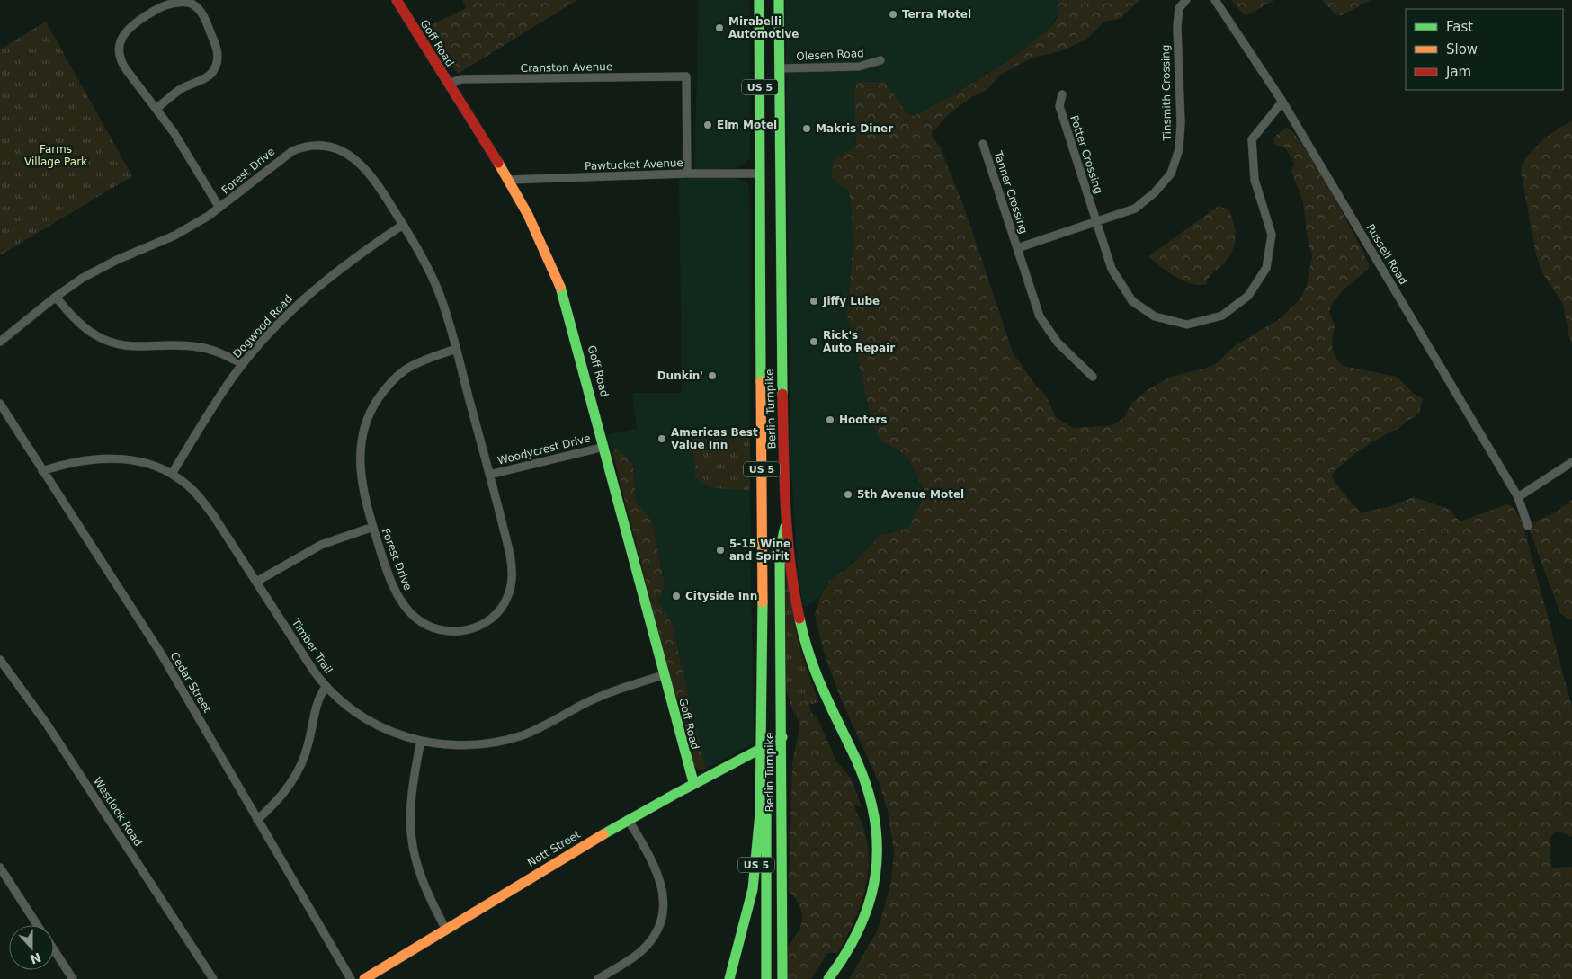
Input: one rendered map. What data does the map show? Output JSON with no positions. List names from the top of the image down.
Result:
{
  "streets": {
    "main road": [
      "Goff Road",
      "US 5",
      "Berlin Turnpike",
      "Nott Street"
    ],
    "street": [
      "Olesen Road",
      "Cranston Avenue",
      "Tinsmith Crossing",
      "Potter Crossing",
      "Pawtucket Avenue",
      "Forest Drive",
      "Tanner Crossing",
      "Russell Road",
      "Dogwood Road",
      "Woodycrest Drive",
      "Timber Trail",
      "Cedar Street",
      "Westlook Road"
    ]
  },
  "crossings": [
    ["Goff Road", "Cranston Avenue"],
    ["Goff Road", "Pawtucket Avenue"],
    ["Goff Road", "Woodycrest Drive"],
    ["Goff Road", "Timber Trail"],
    ["Goff Road", "Nott Street"],
    ["Olesen Road", "Berlin Turnpike"],
    ["Cranston Avenue", "Pawtucket Avenue"],
    ["US 5", "Berlin Turnpike"],
    ["US 5", "Nott Street"],
    ["Tinsmith Crossing", "Potter Crossing"],
    ["Tinsmith Crossing", "Tanner Crossing"],
    ["Potter Crossing", "Russell Road"],
    ["Pawtucket Avenue", "Berlin Turnpike"],
    ["Forest Drive", "Dogwood Road"],
    ["Forest Drive", "Woodycrest Drive"],
    ["Dogwood Road", "Timber Trail"],
    ["Berlin Turnpike", "Nott Street"],
    ["Timber Trail", "Cedar Street"]
  ],
  "parks": ["Farms Village Park"],
  "places": [
    "Terra Motel",
    "Mirabelli Automotive",
    "Elm Motel",
    "Makris Diner",
    "Jiffy Lube",
    "Rick's Auto Repair",
    "Dunkin'",
    "Hooters",
    "Americas Best Value Inn",
    "5th Avenue Motel",
    "5-15 Wine and Spirit",
    "Cityside Inn"
  ],
  "legend": ["Fast", "Slow", "Jam"],
  "north": "bottom"
}
